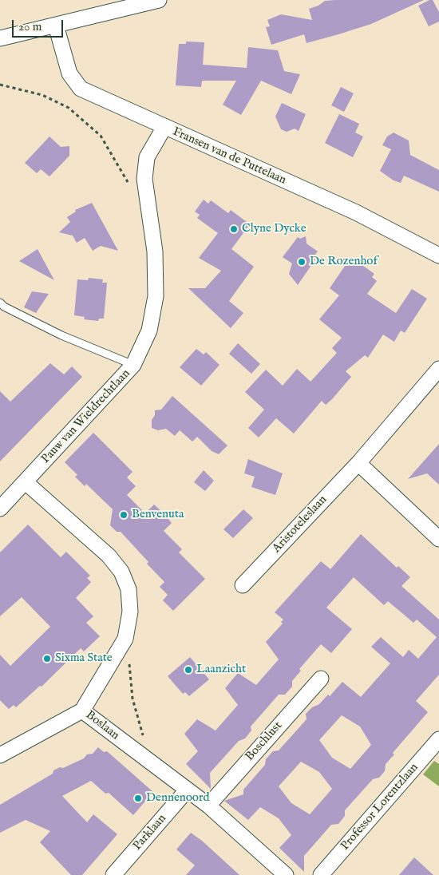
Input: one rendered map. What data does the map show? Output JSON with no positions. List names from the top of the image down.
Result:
{
  "streets": {
    "street": [
      "Fransen van de Puttelaan",
      "Pauw van Wieldrechtlaan",
      "Aristoteleslaan",
      "Boslaan",
      "Boschlust",
      "Professor Lorentzlaan",
      "Parklaan"
    ]
  },
  "crossings": [
    ["Fransen van de Puttelaan", "Pauw van Wieldrechtlaan"],
    ["Pauw van Wieldrechtlaan", "Boslaan"],
    ["Boslaan", "Boschlust"],
    ["Boslaan", "Parklaan"]
  ],
  "places": [
    "Clyne Dycke",
    "De Rozenhof",
    "Benvenuta",
    "Sixma State",
    "Laanzicht",
    "Dennenoord"
  ],
  "scale_bar": "20 m"
}
